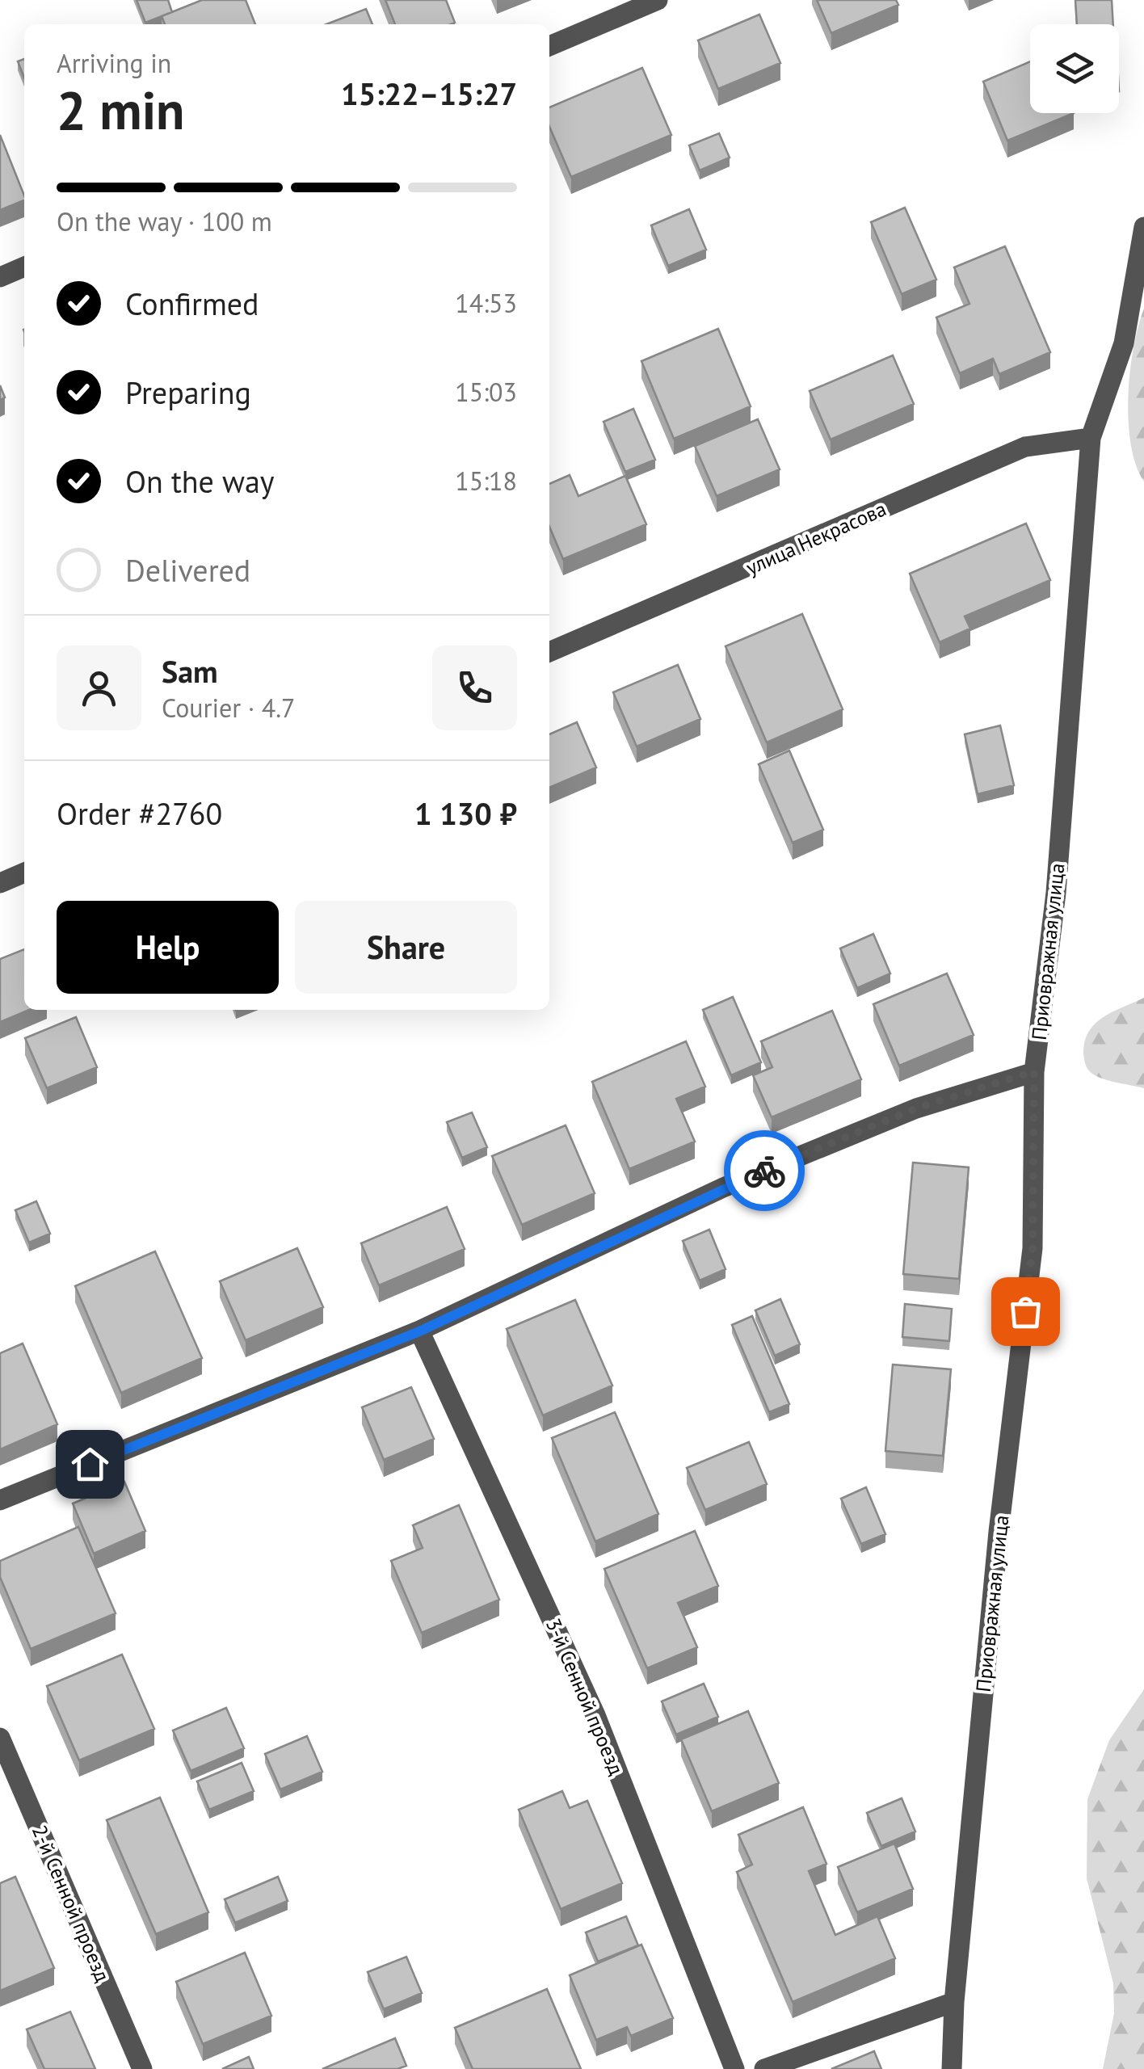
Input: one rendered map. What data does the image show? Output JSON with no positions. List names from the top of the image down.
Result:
{
  "streets": {
    "street": [
      "улица Некрасова",
      "Приовражная улица",
      "3-й Сенной проезд",
      "2-й Сенной проезд"
    ]
  },
  "crossings": [
    ["улица Некрасова", "Приовражная улица"]
  ],
  "page": {
    "heading": ["2 min", "Arriving in", "15:22–15:27"],
    "panel": [
      "Sam",
      "Courier · 4.7",
      "Order #2760",
      "1 130 ₽"
    ],
    "bar": "On the way · 100 m",
    "list": [
      ["Confirmed", "14:53"],
      ["Preparing", "15:03"],
      ["On the way", "15:18"],
      "Delivered"
    ],
    "buttons": ["Help", "Share"]
  }
}
